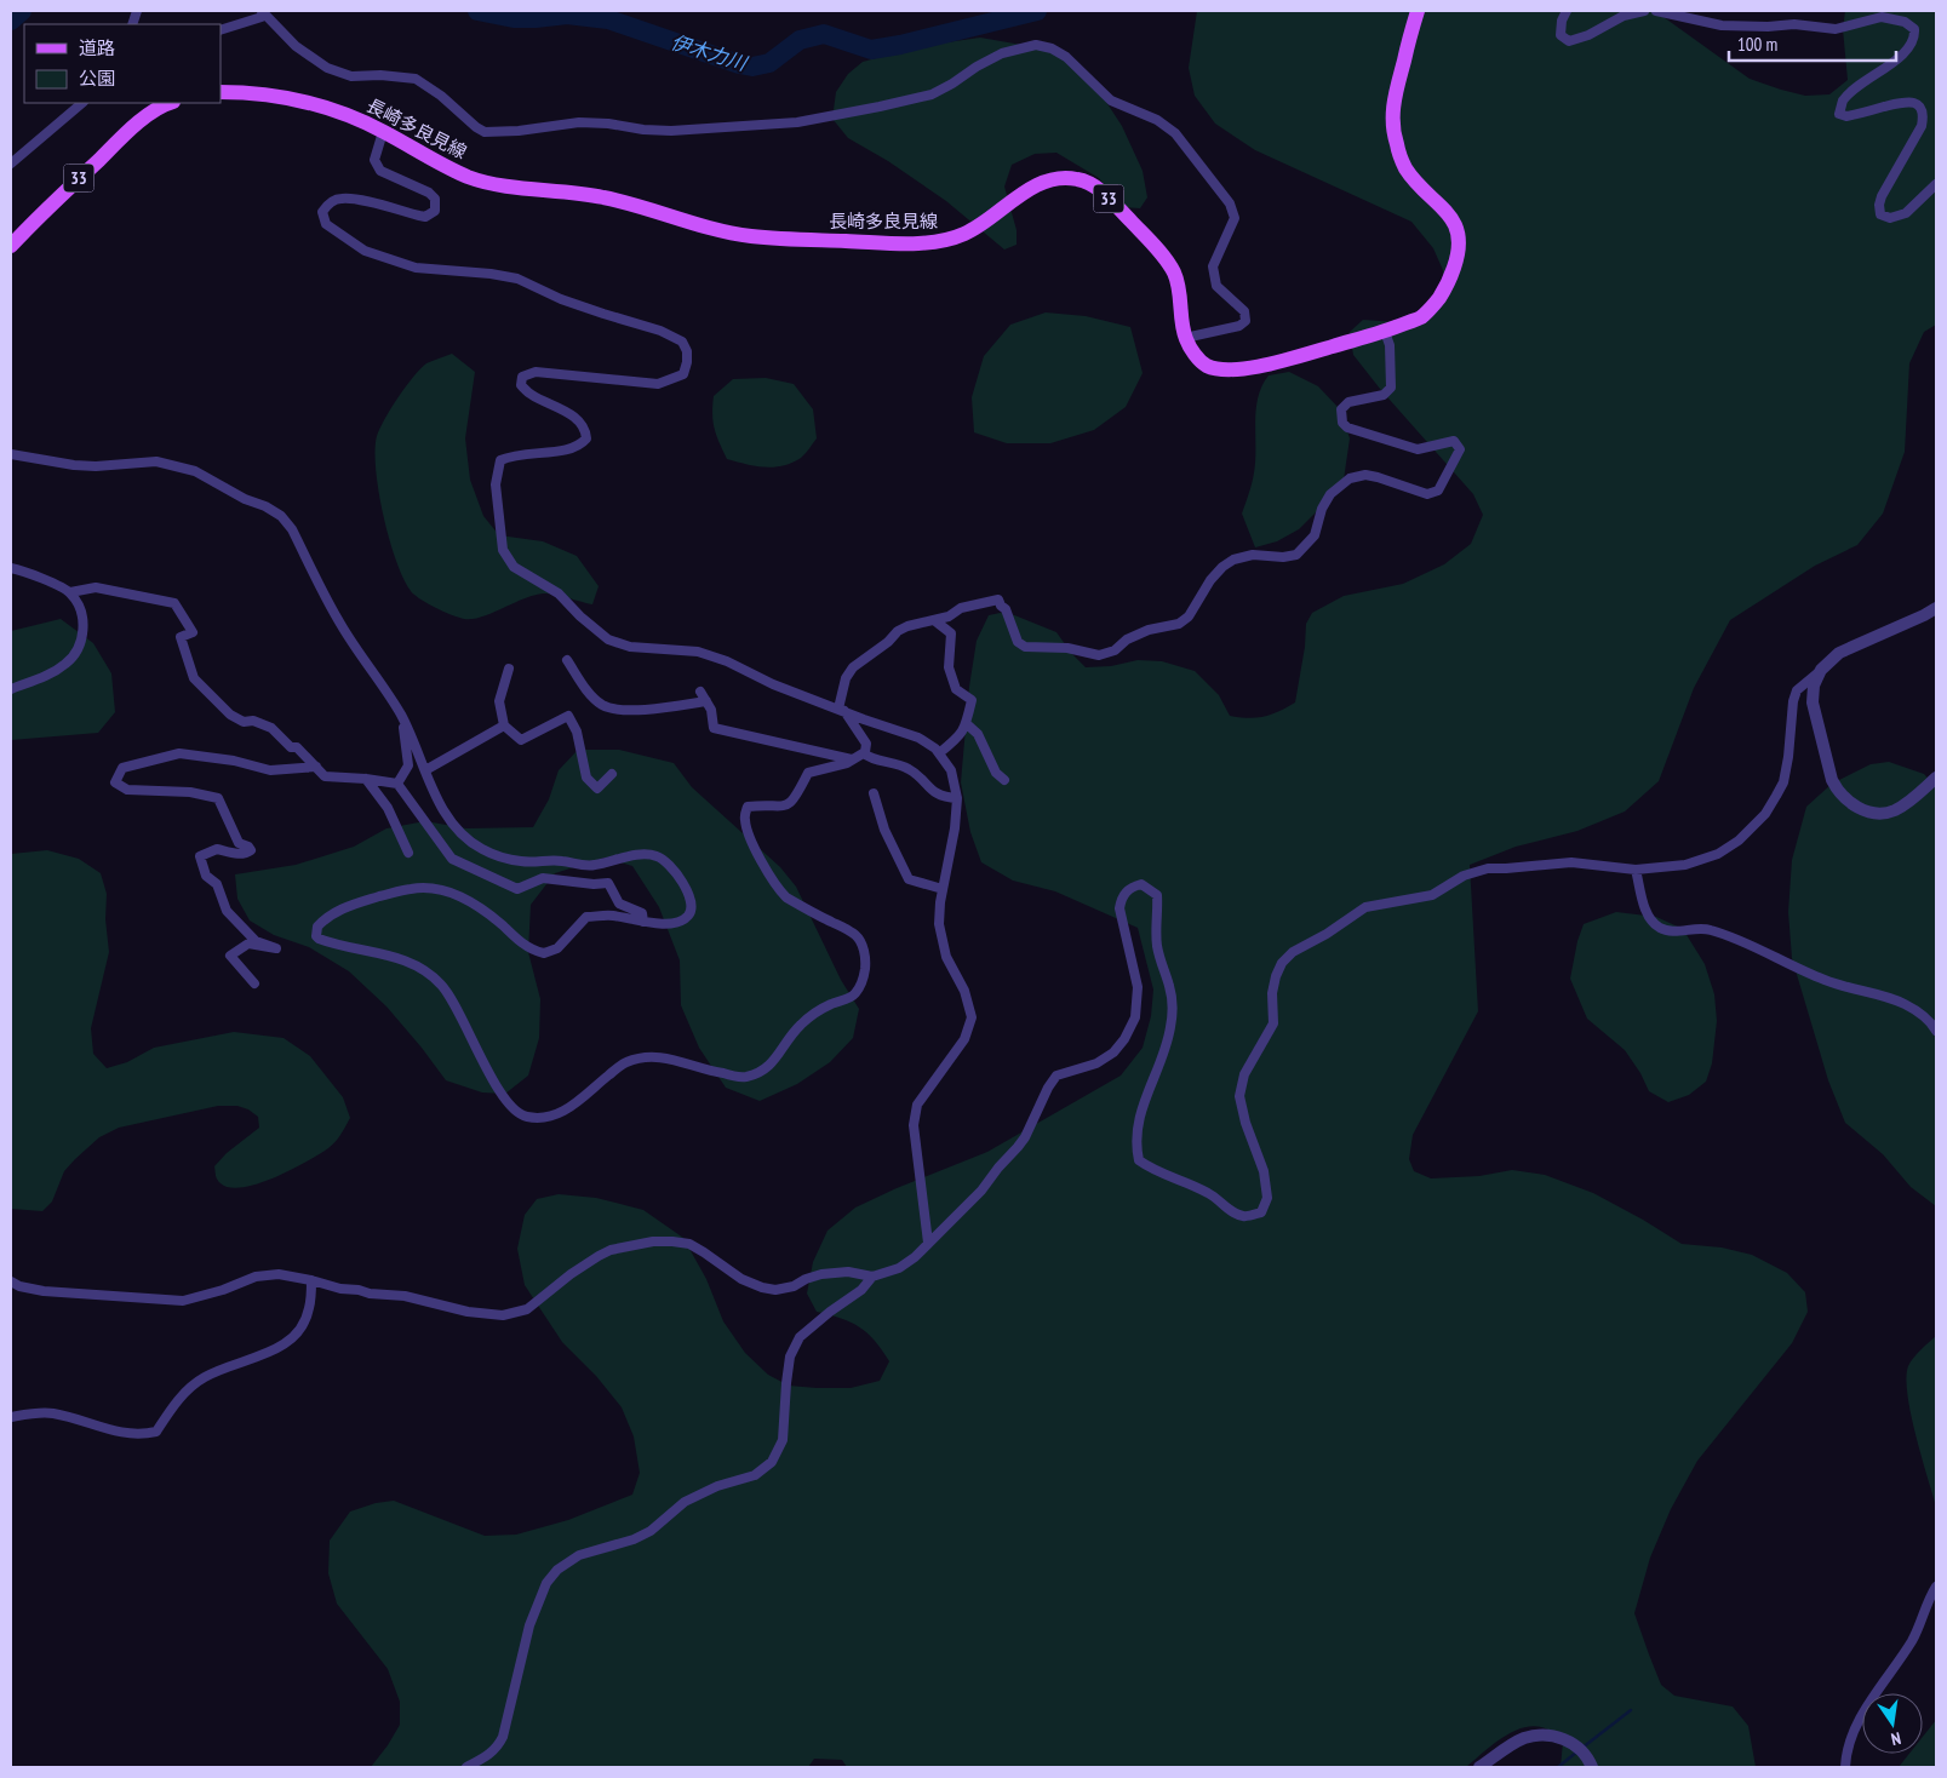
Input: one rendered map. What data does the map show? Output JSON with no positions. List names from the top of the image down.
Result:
{
  "streets": {
    "main road": ["長崎多良見線", "33"]
  },
  "water": ["伊木力川"],
  "legend": ["道路", "公園"],
  "scale_bar": "100 m",
  "north": "bottom"
}
